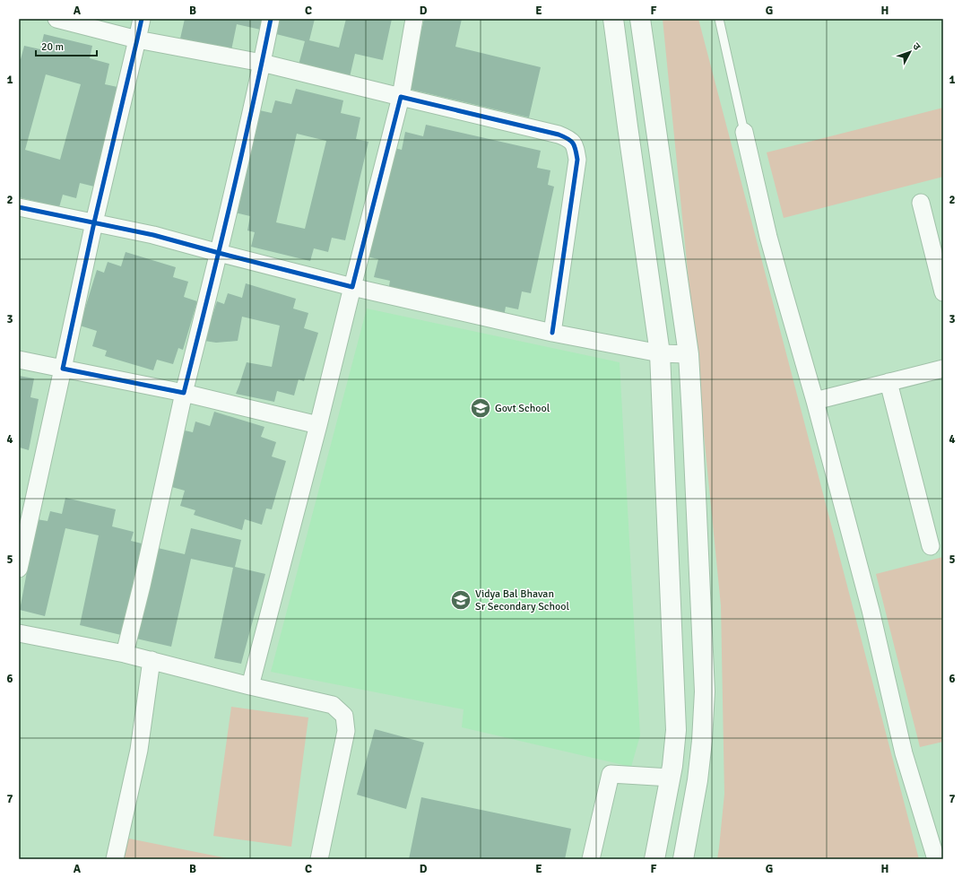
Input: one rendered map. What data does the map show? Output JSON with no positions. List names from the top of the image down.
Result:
{
  "places": {
    "school or university": ["Govt School", "Vidya Bal Bhavan Sr Secondary School"]
  },
  "scale_bar": "20 m",
  "north": "top right",
  "grid": {
    "columns": [
      "A",
      "B",
      "C",
      "D",
      "E",
      "F",
      "G",
      "H"
    ],
    "rows": [
      "1",
      "2",
      "3",
      "4",
      "5",
      "6",
      "7"
    ]
  }
}
